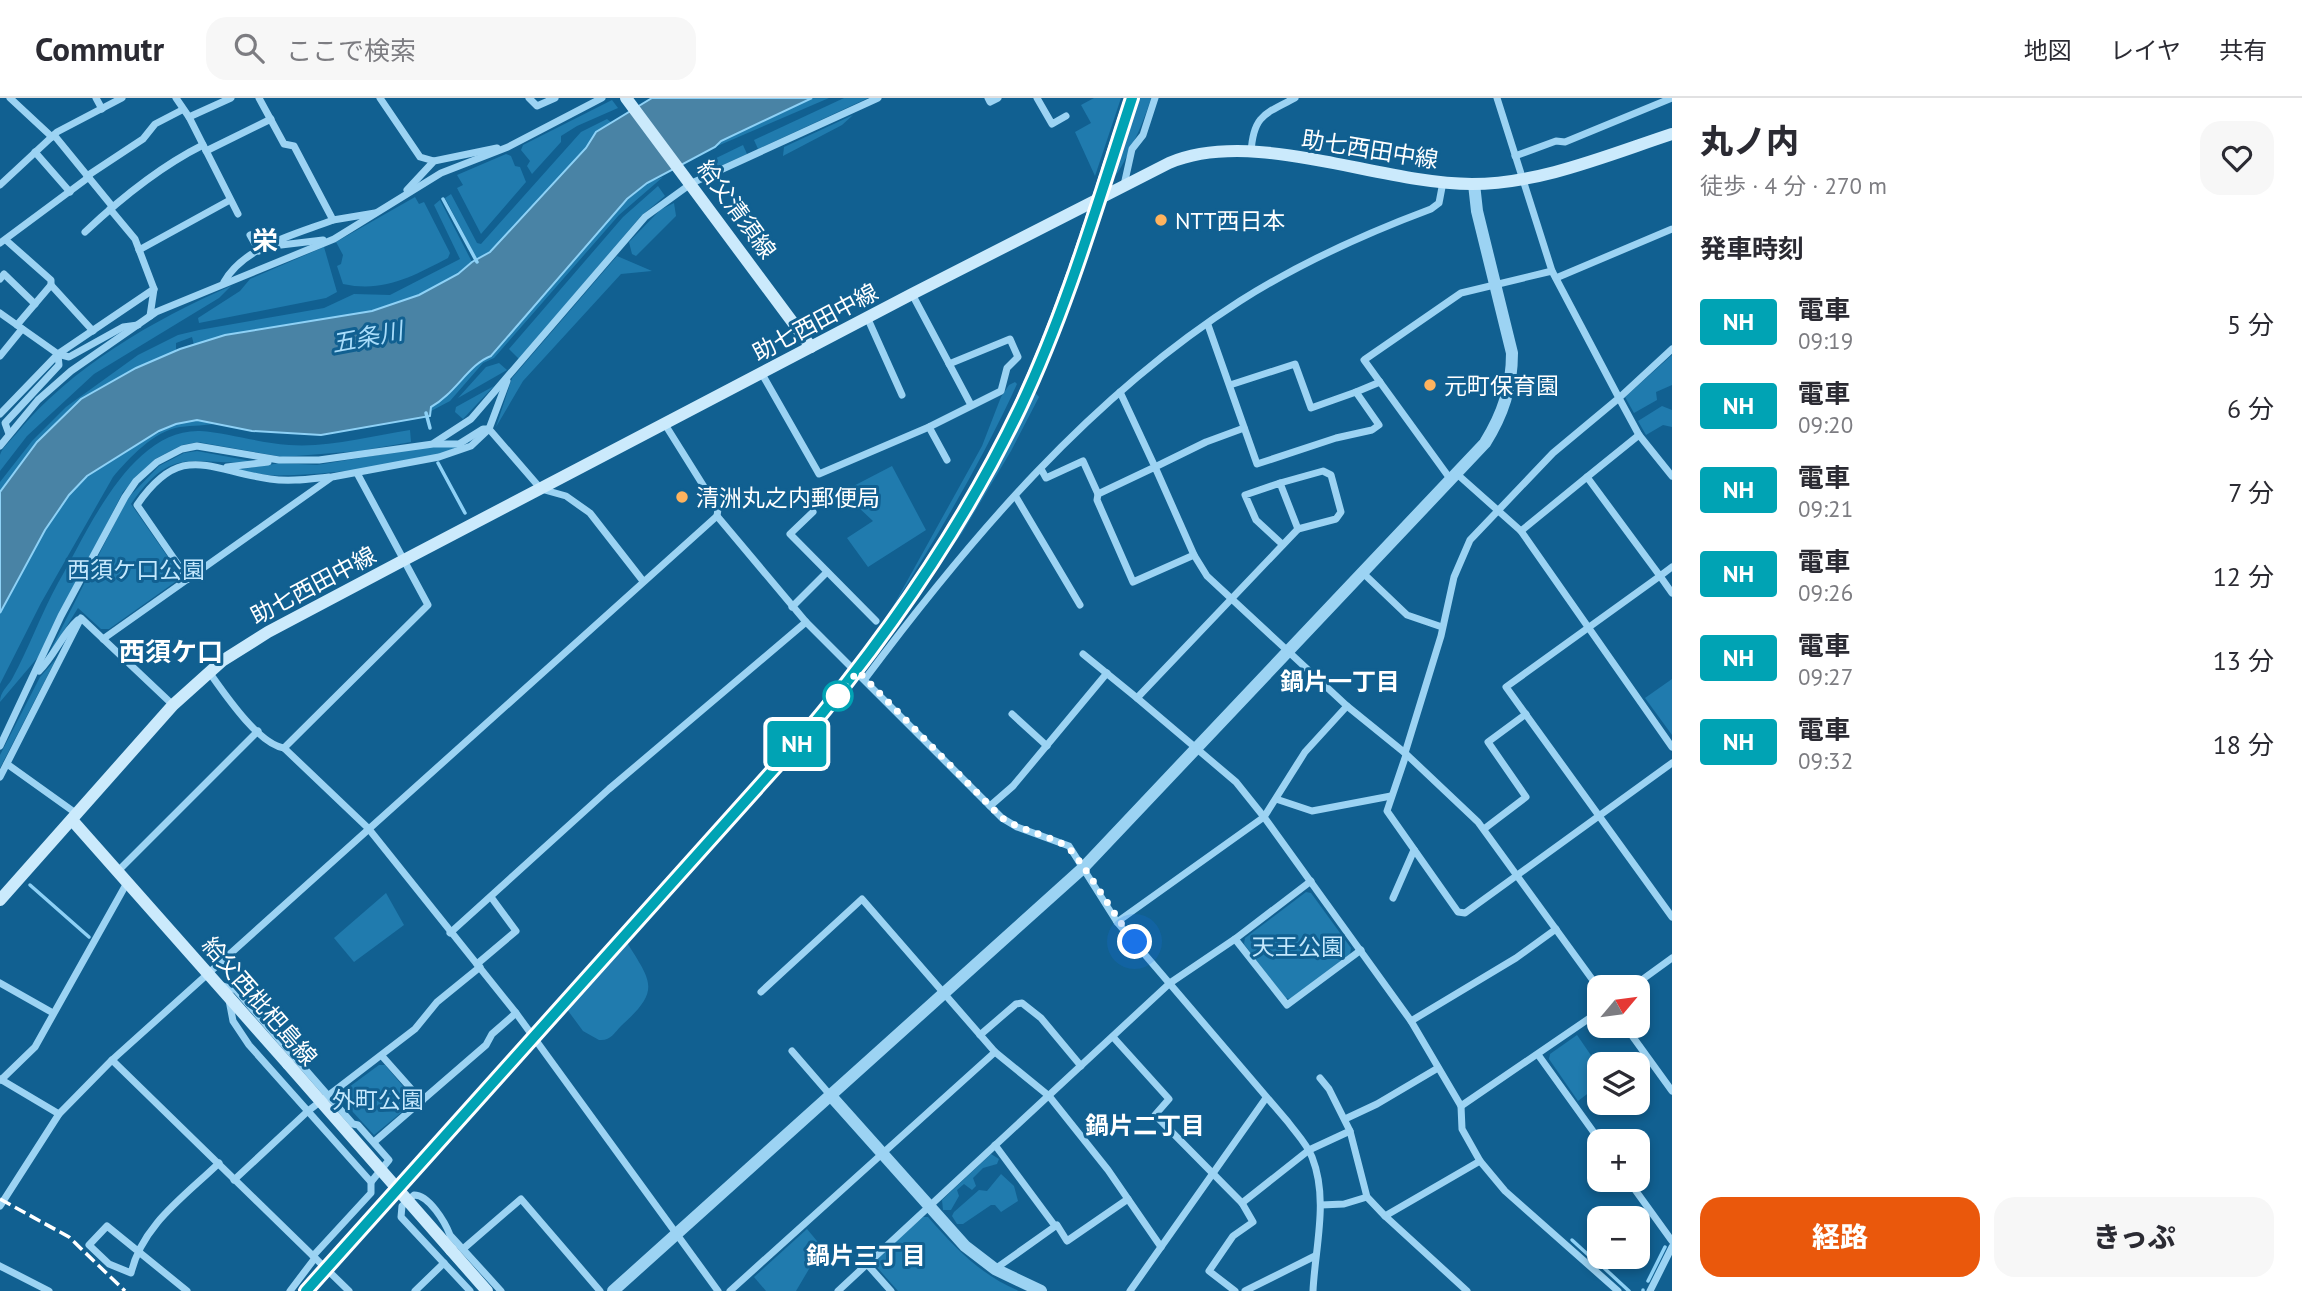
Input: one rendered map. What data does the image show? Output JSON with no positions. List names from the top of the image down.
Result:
{
  "streets": {
    "main road": ["助七西田中線", "給父清須線", "給父西枇杷島線"]
  },
  "crossings": [
    ["助七西田中線", "給父清須線"],
    ["助七西田中線", "給父西枇杷島線"]
  ],
  "districts": [
    "栄",
    "西須ケ口",
    "鍋片一丁目",
    "鍋片二丁目",
    "鍋片三丁目"
  ],
  "water": ["五条川"],
  "parks": ["西須ケ口公園", "天王公園", "外町公園"],
  "places": ["NTT西日本", "元町保育園", "清洲丸之内郵便局"],
  "north": "top right",
  "page": {
    "header": "Commutr",
    "search": "ここで検索",
    "nav": ["地図", "レイヤ", "共有"],
    "on_map": "NH",
    "heading": [
      ["丸ノ内", "徒歩 · 4 分 · 270 m"],
      "発車時刻"
    ],
    "list": [
      {
        "mark": "NH",
        "name": "電車",
        "note": "09:19",
        "value": "5 分"
      },
      {
        "mark": "NH",
        "name": "電車",
        "note": "09:20",
        "value": "6 分"
      },
      {
        "mark": "NH",
        "name": "電車",
        "note": "09:21",
        "value": "7 分"
      },
      {
        "mark": "NH",
        "name": "電車",
        "note": "09:26",
        "value": "12 分"
      },
      {
        "mark": "NH",
        "name": "電車",
        "note": "09:27",
        "value": "13 分"
      },
      {
        "mark": "NH",
        "name": "電車",
        "note": "09:32",
        "value": "18 分"
      }
    ],
    "map_buttons": ["+", "−"],
    "buttons": ["経路", "きっぷ"]
  }
}
